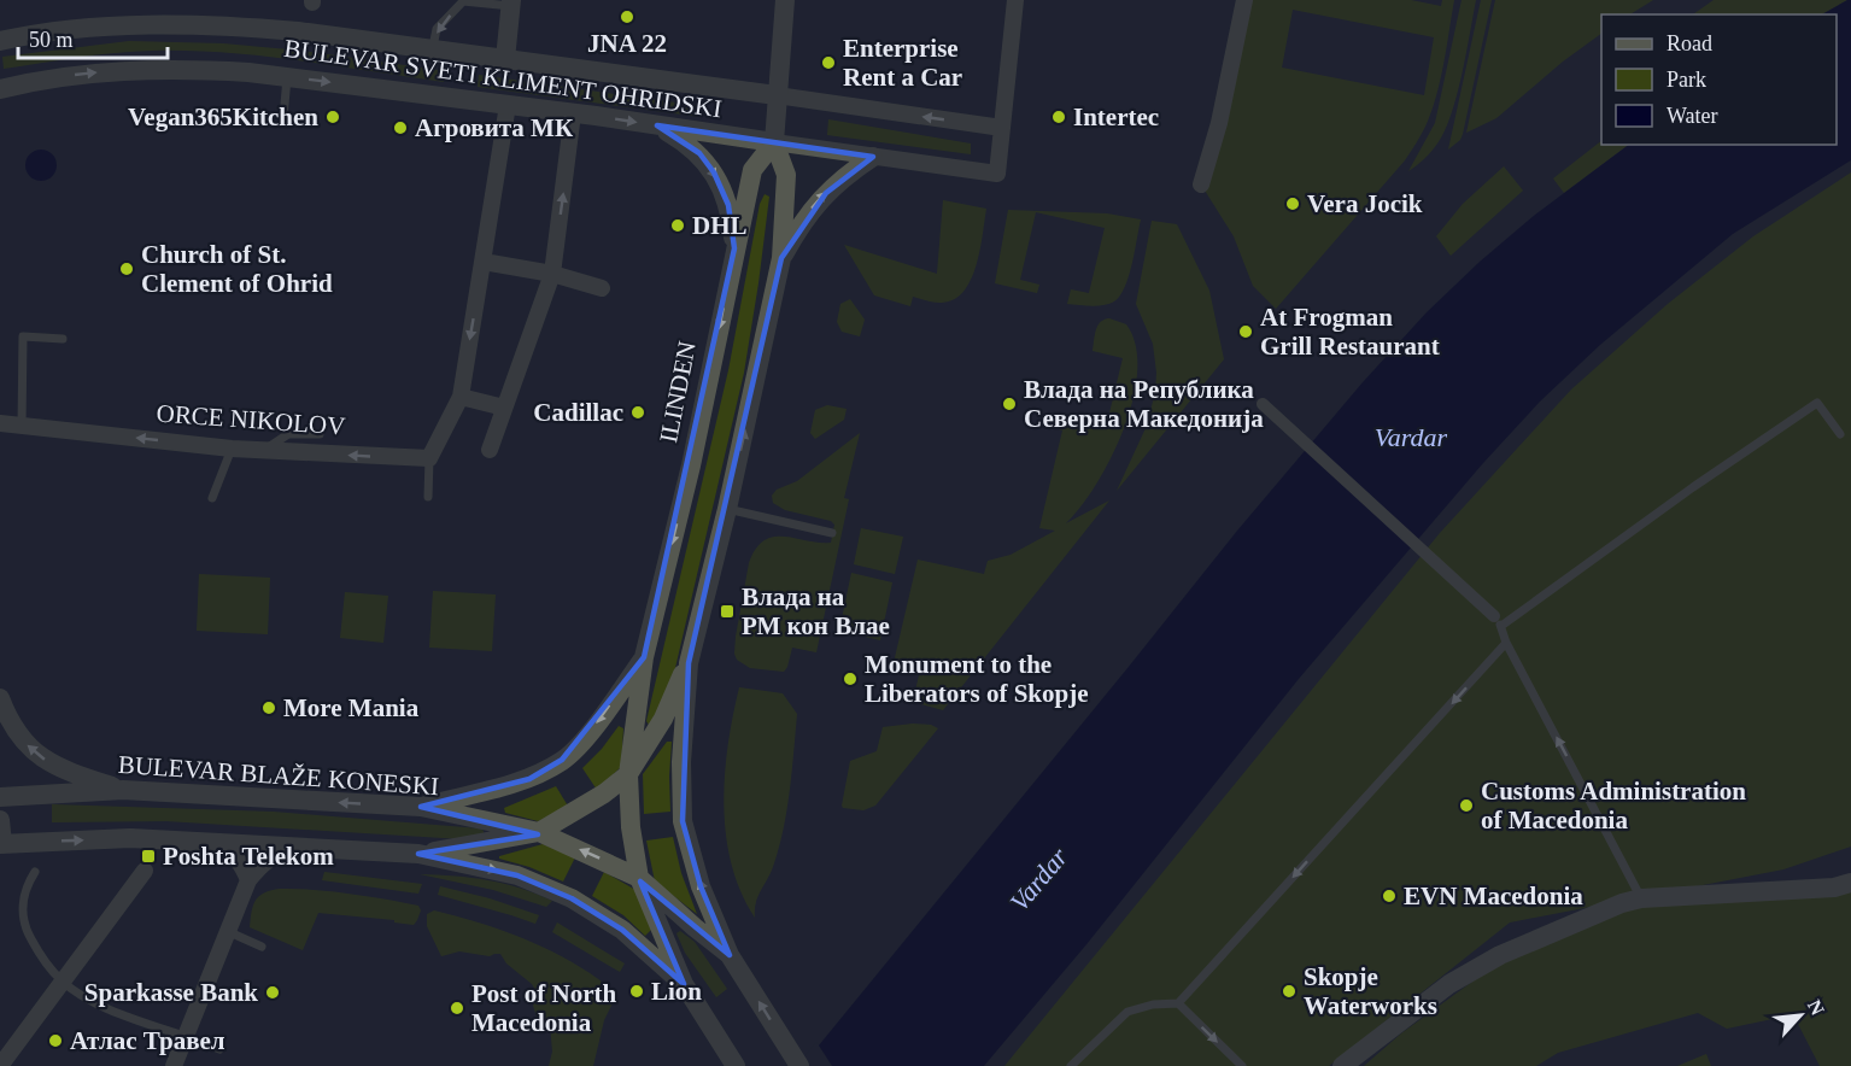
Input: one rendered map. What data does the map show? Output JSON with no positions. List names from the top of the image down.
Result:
{
  "streets": {
    "street": [
      "BULEVAR SVETI KLIMENT OHRIDSKI",
      "ILINDEN",
      "ORCE NIKOLOV",
      "BULEVAR BLAŽE KONESKI"
    ]
  },
  "crossings": [
    ["BULEVAR SVETI KLIMENT OHRIDSKI", "ILINDEN"],
    ["ILINDEN", "BULEVAR BLAŽE KONESKI"]
  ],
  "one_way": ["ORCE NIKOLOV"],
  "water": ["Vardar"],
  "places": {
    "other": [
      "JNA 22",
      "Enterprise Rent a Car",
      "Vegan365Kitchen",
      "Intertec",
      "Агровита МК",
      "Vera Jocik",
      "DHL",
      "Church of St. Clement of Ohrid",
      "At Frogman Grill Restaurant",
      "Влада на Република Северна Македонија",
      "Cadillac",
      "Monument to the Liberators of Skopje",
      "More Mania",
      "Customs Administration of Macedonia",
      "EVN Macedonia",
      "Lion",
      "Skopje Waterworks",
      "Sparkasse Bank",
      "Post of North Macedonia",
      "Атлас Травел"
    ],
    "transit": ["Влада на РМ кон Влае", "Poshta Telekom"]
  },
  "legend": ["Road", "Park", "Water"],
  "scale_bar": "50 m",
  "north": "top right"
}
